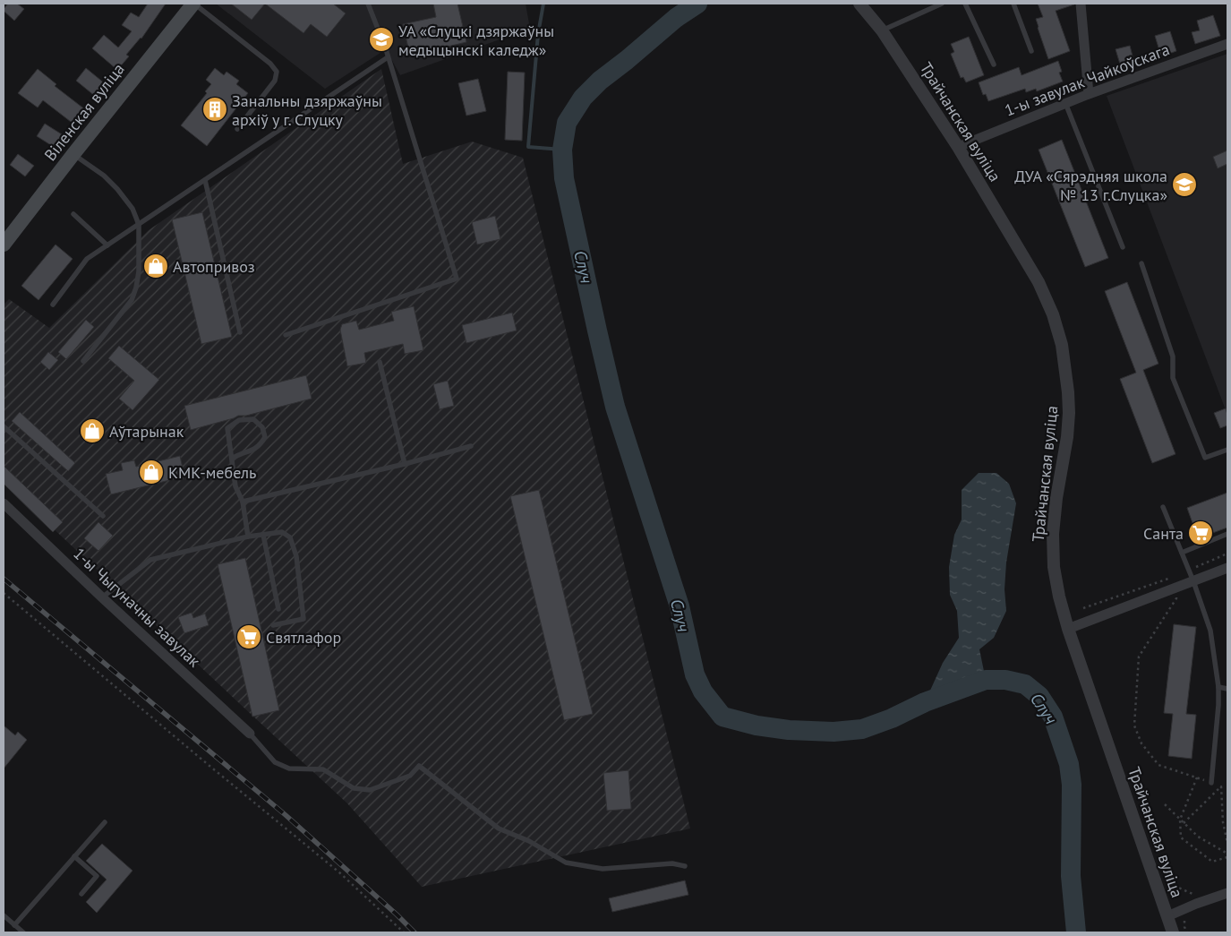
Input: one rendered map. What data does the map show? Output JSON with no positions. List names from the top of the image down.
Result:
{
  "streets": {
    "main road": ["Віленская вуліца"],
    "street": ["1-ы завулак Чайкоўскага", "Трайчанская вуліца", "1-ы Чыгуначны завулак"]
  },
  "crossings": [
    ["1-ы завулак Чайкоўскага", "Трайчанская вуліца"]
  ],
  "water": ["Случ"],
  "places": {
    "school or university": ["УА «Слуцкі дзяржаўны медыцынскі каледж»", "ДУА «Сярэдняя школа № 13 г.Слуцка»"],
    "building": ["Занальны дзяржаўны архіў у г. Слуцку"],
    "shop": ["Автопривоз", "Аўтарынак", "КМК-мебель"],
    "supermarket": ["Санта", "Святлафор"]
  }
}
